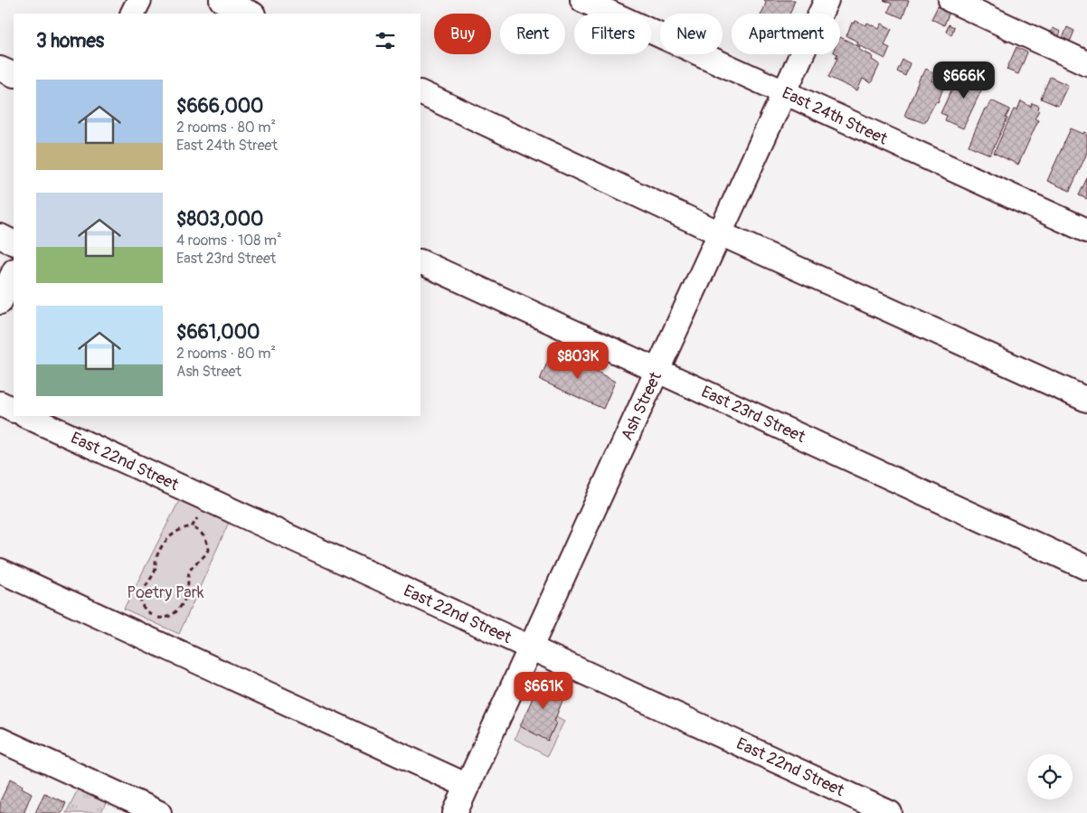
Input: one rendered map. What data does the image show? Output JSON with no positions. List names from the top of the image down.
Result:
{
  "streets": {
    "street": [
      "East 24th Street",
      "Ash Street",
      "East 23rd Street",
      "East 22nd Street"
    ]
  },
  "crossings": [
    ["East 24th Street", "Ash Street"],
    ["Ash Street", "East 23rd Street"],
    ["Ash Street", "East 22nd Street"]
  ],
  "parks": ["Poetry Park"],
  "page": {
    "chip": [
      "Buy",
      "Rent",
      "Filters",
      "New",
      "Apartment"
    ],
    "heading": "3 homes",
    "price": ["$666K", "$803K", "$661K"],
    "list": [
      {
        "name": "$666,000",
        "note": "2 rooms · 80 m² · East 24th Street"
      },
      {
        "name": "$803,000",
        "note": "4 rooms · 108 m² · East 23rd Street"
      },
      {
        "name": "$661,000",
        "note": "2 rooms · 80 m² · Ash Street"
      }
    ]
  }
}
